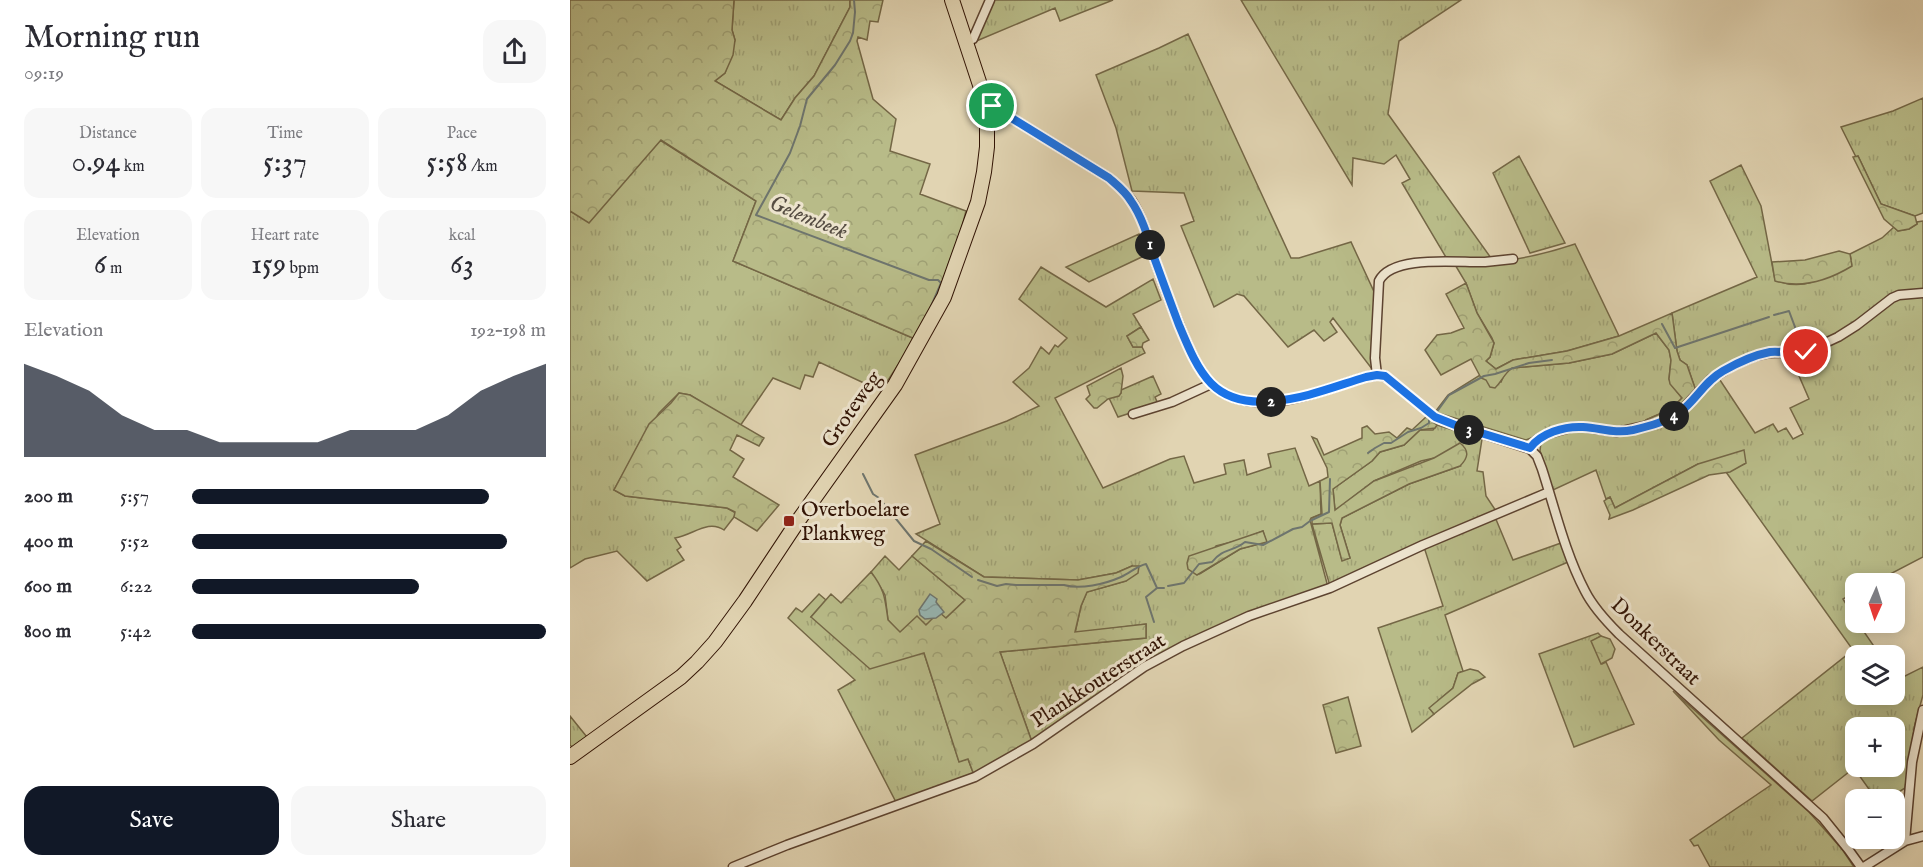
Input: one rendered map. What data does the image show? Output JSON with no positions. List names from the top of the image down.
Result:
{
  "streets": {
    "main road": ["Groteweg"],
    "street": ["Donkerstraat", "Plankkouterstraat"]
  },
  "crossings": [
    ["Donkerstraat", "Plankkouterstraat"]
  ],
  "water": ["Gelembeek"],
  "places": {
    "transit": ["Overboelare Plankweg"]
  },
  "north": "bottom",
  "page": {
    "heading": ["Morning run", "09:19"],
    "stats": [
      ["Distance", "0.94 km"],
      ["Time", "5:37"],
      ["Pace", "5:58 /km"],
      ["Elevation", "6 m"],
      ["Heart rate", "159 bpm"],
      ["kcal", "63"]
    ],
    "pins": [
      "1",
      "2",
      "4",
      "3"
    ],
    "chart": ["Elevation", "192–198 m"],
    "list": [
      {
        "name": "200 m",
        "note": "5:57"
      },
      {
        "name": "400 m",
        "note": "5:52"
      },
      {
        "name": "600 m",
        "note": "6:22"
      },
      {
        "name": "800 m",
        "note": "5:42"
      }
    ],
    "map_buttons": ["+", "−"],
    "buttons": ["Save", "Share"]
  }
}
